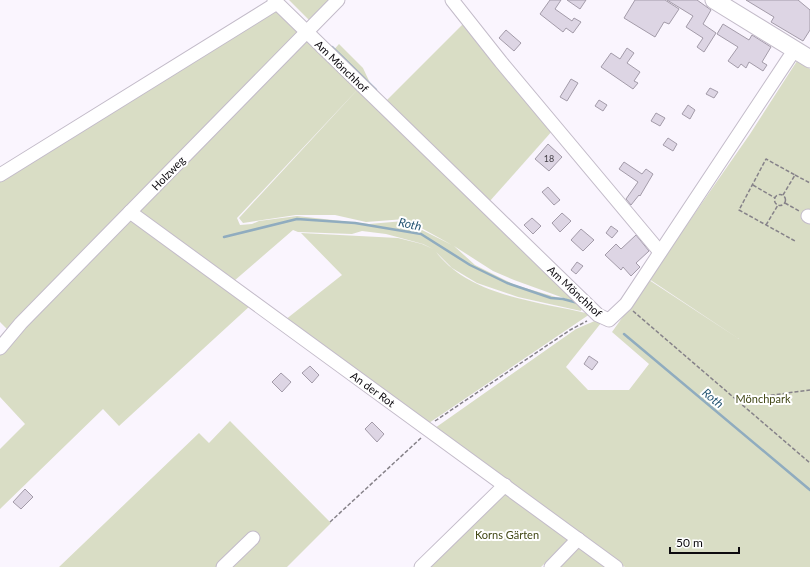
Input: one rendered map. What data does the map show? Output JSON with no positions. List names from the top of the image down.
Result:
{
  "streets": {
    "street": ["Am Mönchhof", "Holzweg", "An der Rot"]
  },
  "crossings": [
    ["Am Mönchhof", "Holzweg"],
    ["Holzweg", "An der Rot"]
  ],
  "water": ["Roth"],
  "parks": ["Mönchpark", "Korns Gärten"],
  "house_numbers": ["18"],
  "scale_bar": "50 m"
}
